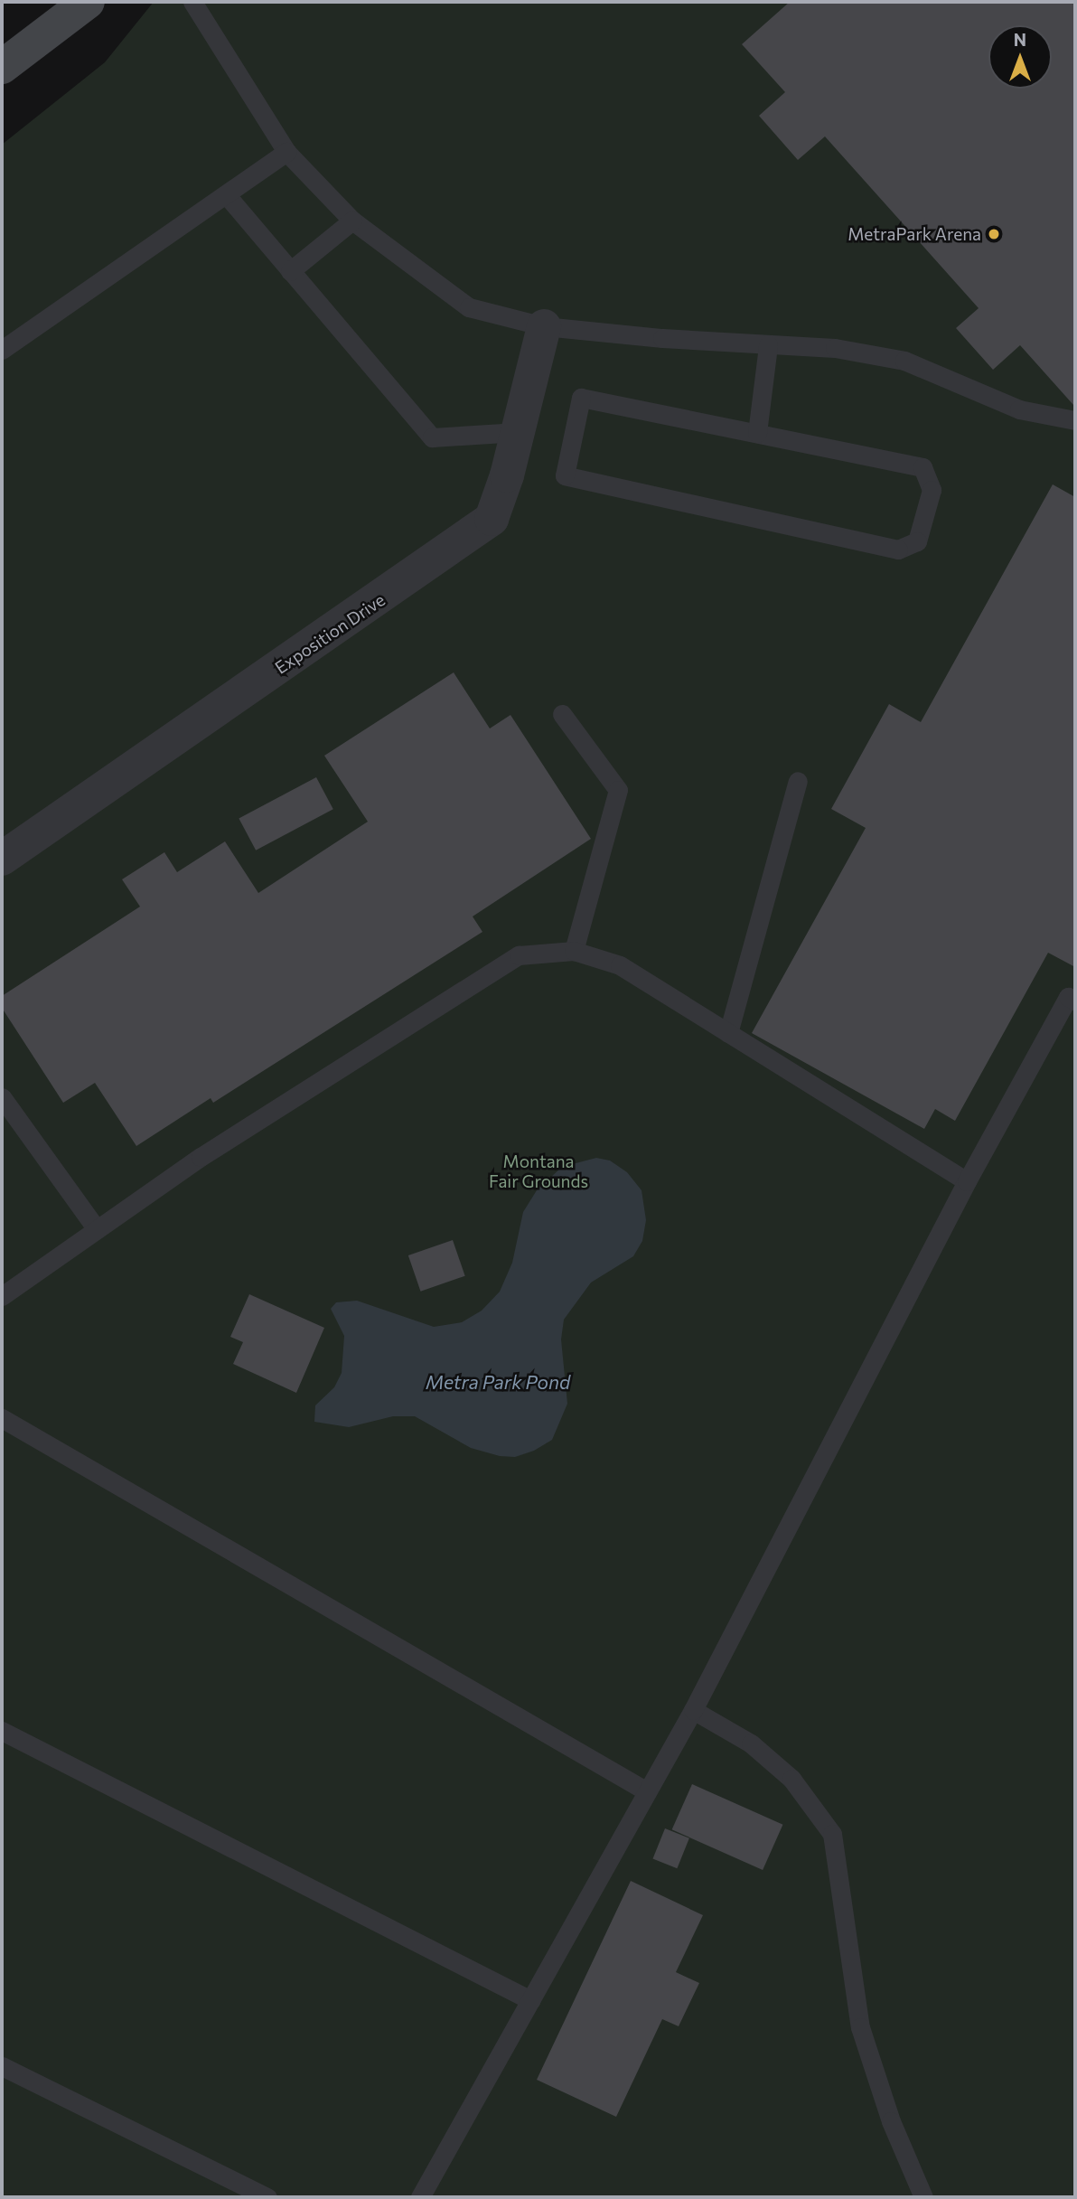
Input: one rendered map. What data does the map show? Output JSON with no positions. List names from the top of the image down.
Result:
{
  "streets": {
    "street": ["Exposition Drive"]
  },
  "water": ["Metra Park Pond"],
  "parks": ["Montana Fair Grounds"],
  "places": ["MetraPark Arena"],
  "north": "top"
}
